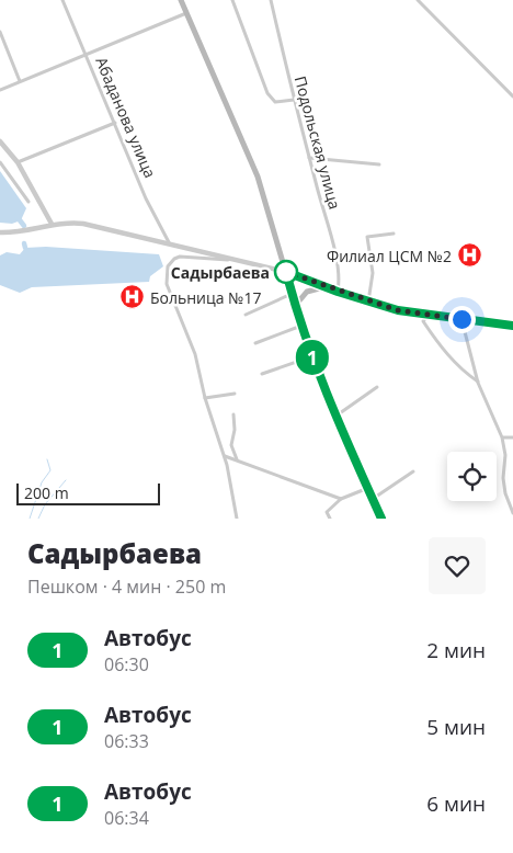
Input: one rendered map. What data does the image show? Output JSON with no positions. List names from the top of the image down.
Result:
{
  "streets": {
    "street": ["Абаданова улица", "Подольская улица"]
  },
  "places": {
    "hospital": ["Филиал ЦСМ №2", "Больница №17"],
    "other": ["Садырбаева"]
  },
  "lines": ["bus line 1"],
  "scale_bar": "200 m",
  "page": {
    "on_map": "1",
    "scale": "200 m",
    "heading": ["Садырбаева", "Пешком · 4 мин · 250 m"],
    "list": [
      {
        "mark": "1",
        "name": "Автобус",
        "note": "06:30",
        "value": "2 мин"
      },
      {
        "mark": "1",
        "name": "Автобус",
        "note": "06:33",
        "value": "5 мин"
      },
      {
        "mark": "1",
        "name": "Автобус",
        "note": "06:34",
        "value": "6 мин"
      }
    ]
  }
}
